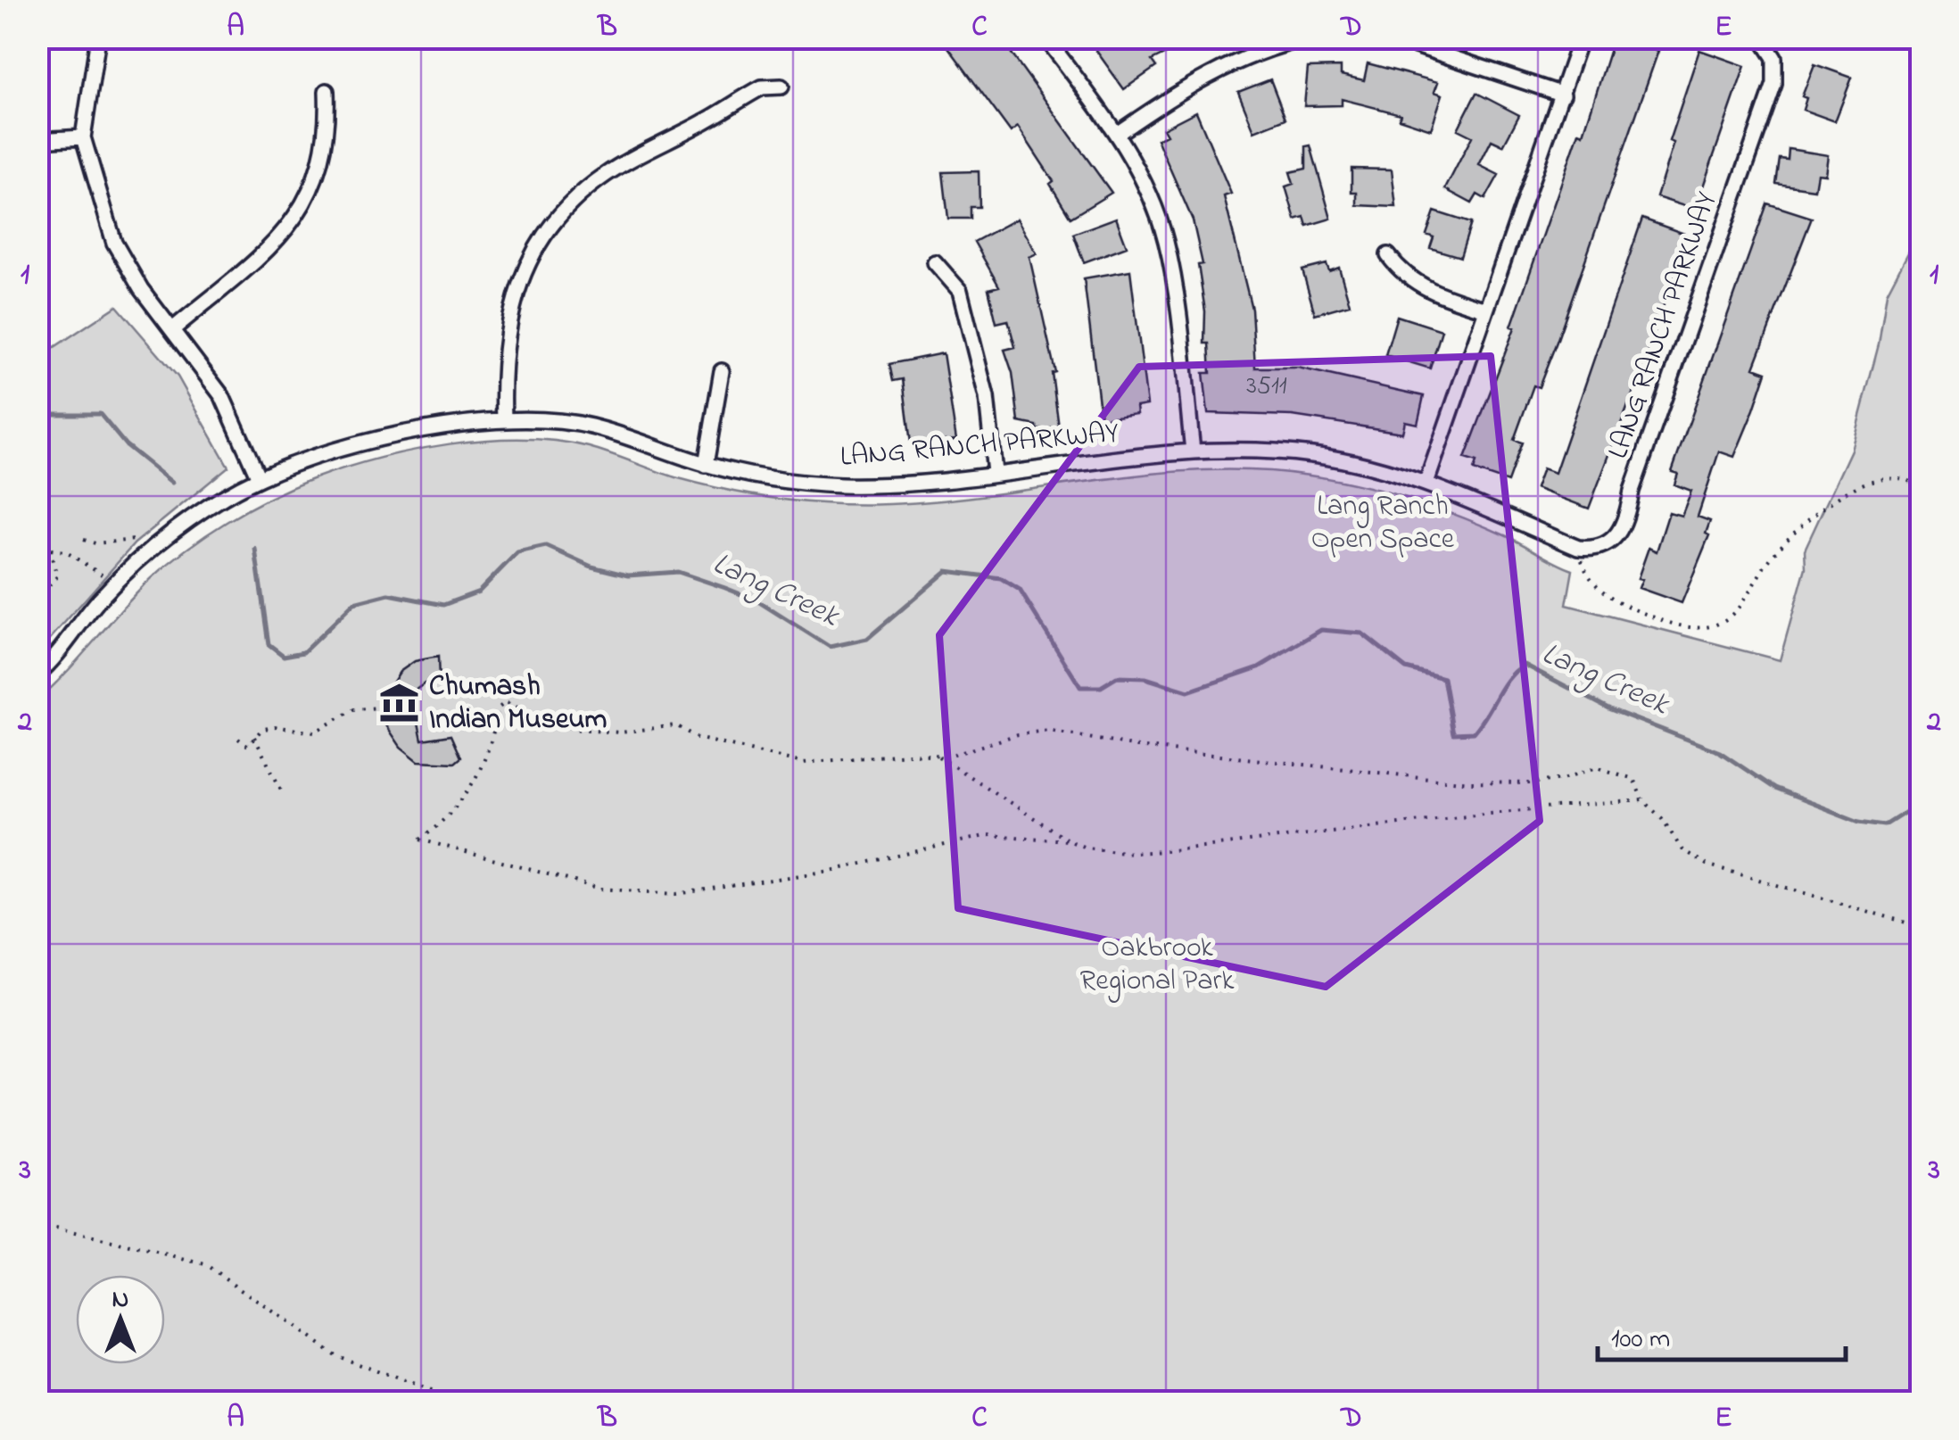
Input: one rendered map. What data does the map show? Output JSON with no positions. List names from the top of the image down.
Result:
{
  "streets": {
    "street": ["LANG RANCH PARKWAY"]
  },
  "water": ["Lang Creek"],
  "parks": ["Lang Ranch Open Space", "Oakbrook Regional Park"],
  "places": {
    "museum": ["Chumash Indian Museum"]
  },
  "house_numbers": ["3511"],
  "scale_bar": "100 m",
  "north": "top",
  "grid": {
    "columns": [
      "A",
      "B",
      "C",
      "D",
      "E"
    ],
    "rows": ["1", "2", "3"]
  }
}
